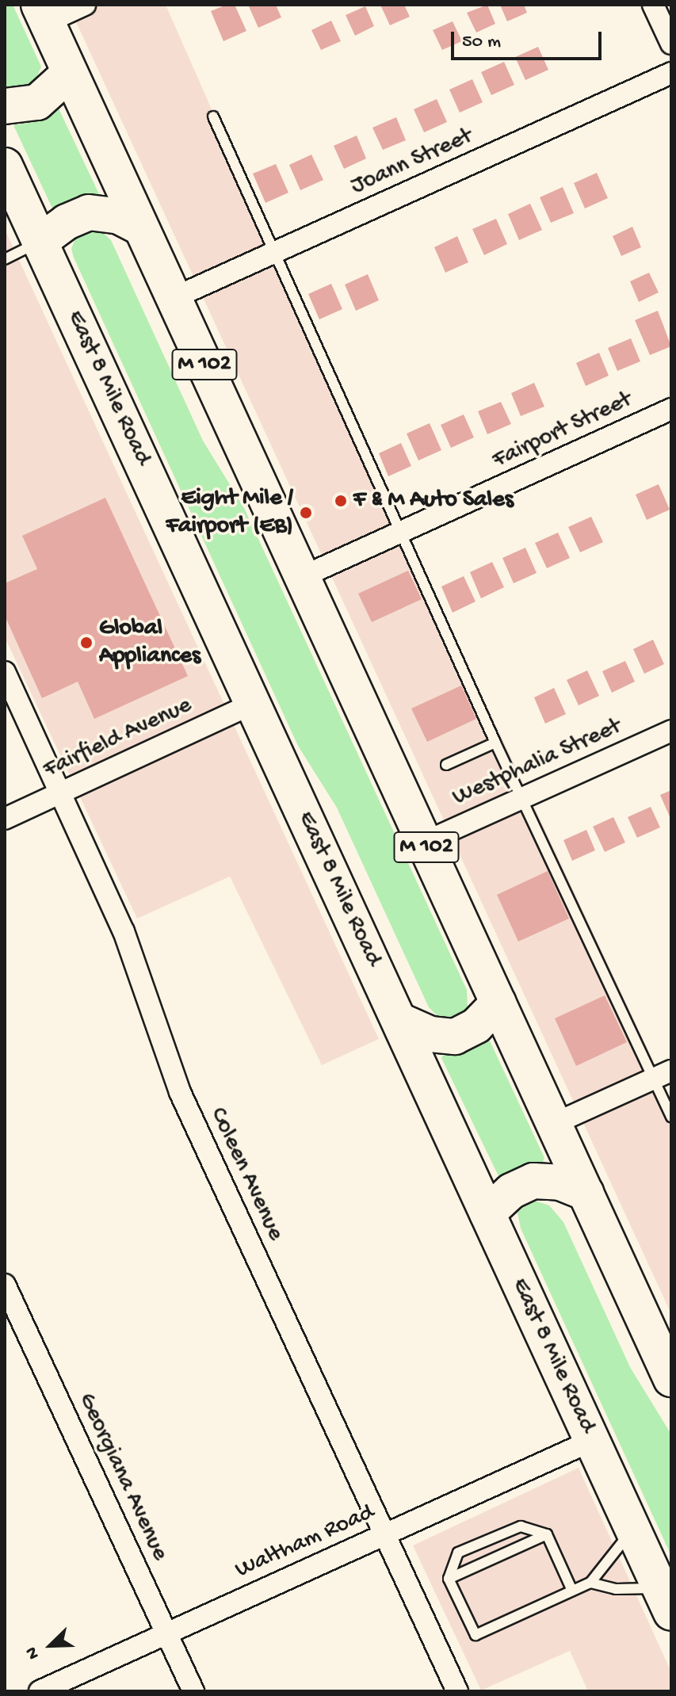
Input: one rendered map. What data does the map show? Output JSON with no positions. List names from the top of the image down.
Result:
{
  "streets": {
    "highway": ["M 102", "East 8 Mile Road"],
    "street": [
      "Joann Street",
      "Fairport Street",
      "Fairfield Avenue",
      "Westphalia Street",
      "Coleen Avenue",
      "Georgiana Avenue",
      "Waltham Road"
    ]
  },
  "crossings": [
    ["Joann Street", "M 102"],
    ["M 102", "Fairport Street"],
    ["M 102", "Westphalia Street"],
    ["East 8 Mile Road", "Fairfield Avenue"],
    ["East 8 Mile Road", "Waltham Road"],
    ["Fairfield Avenue", "Coleen Avenue"],
    ["Coleen Avenue", "Waltham Road"],
    ["Georgiana Avenue", "Waltham Road"]
  ],
  "places": ["F & M Auto Sales", "Eight Mile / Fairport (EB)", "Global Appliances"],
  "scale_bar": "50 m",
  "north": "bottom left"
}
